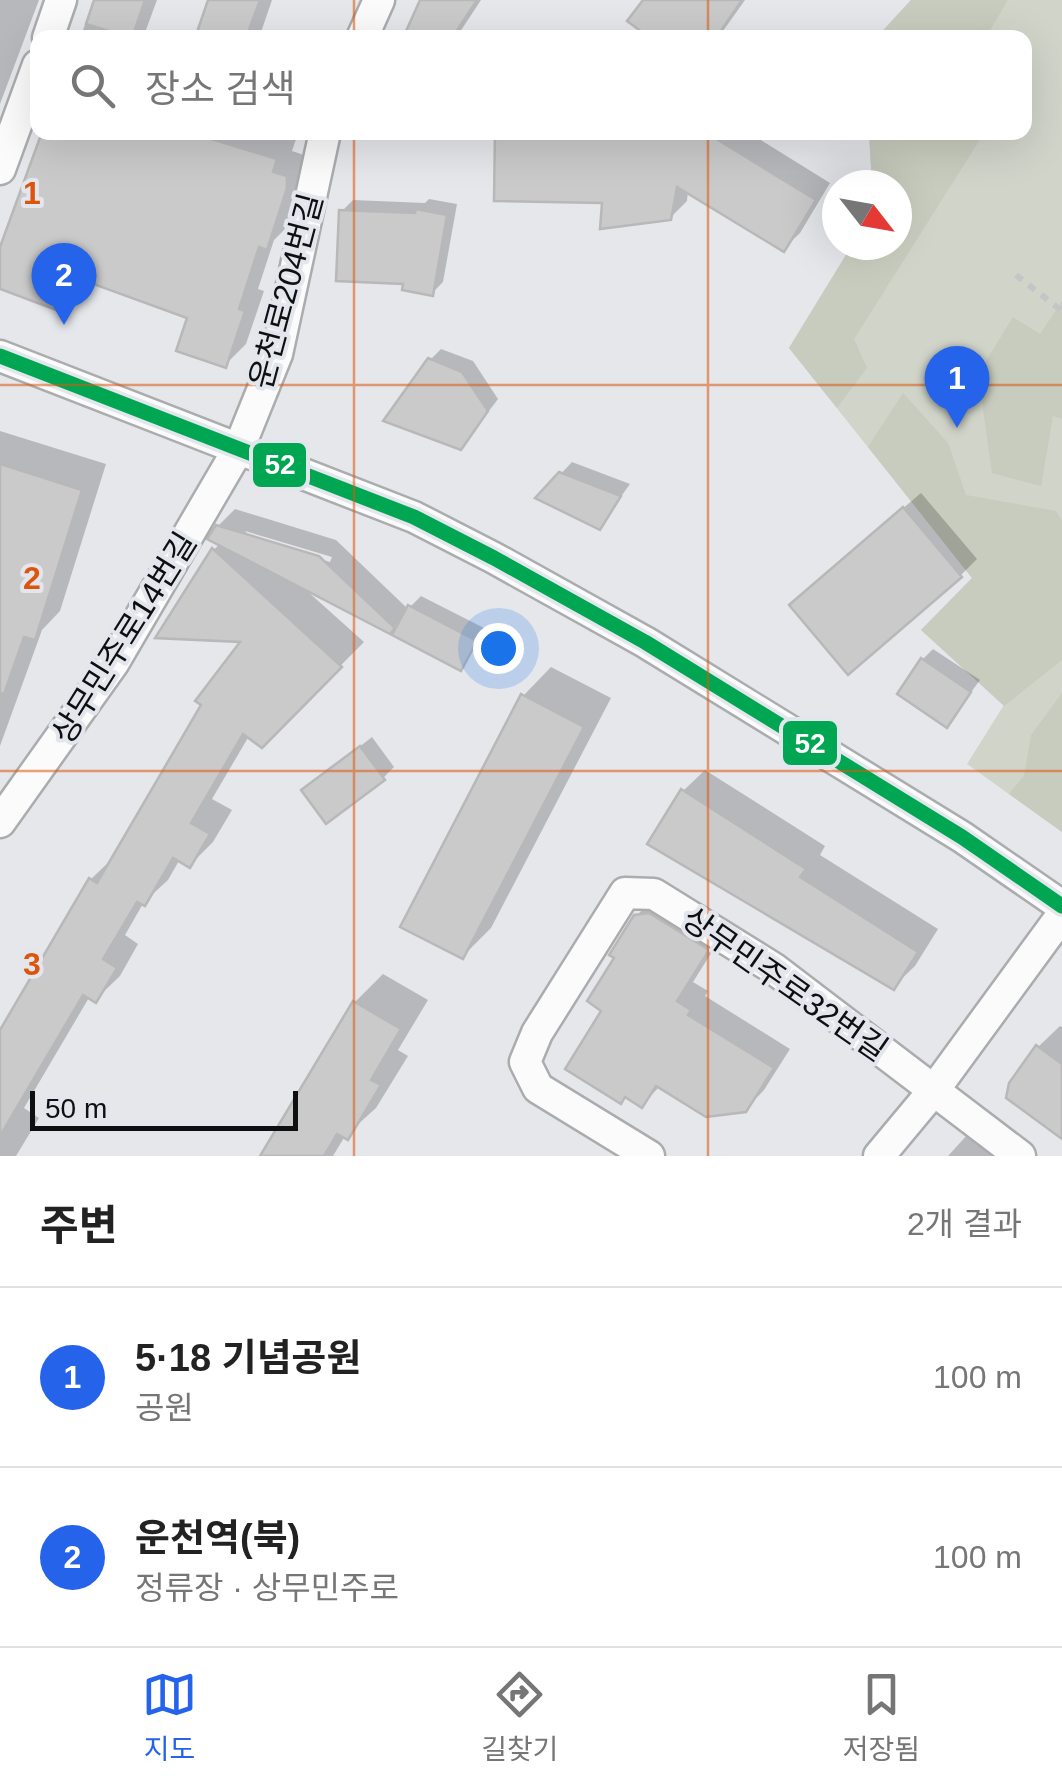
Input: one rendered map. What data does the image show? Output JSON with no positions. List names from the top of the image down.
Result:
{
  "streets": {
    "street": ["운천로204번길", "상무민주로14번길", "상무민주로32번길"]
  },
  "crossings": [
    ["운천로204번길", "상무민주로14번길"]
  ],
  "lines": ["transit line 52"],
  "scale_bar": "50 m",
  "north": "bottom right",
  "page": {
    "search": "장소 검색",
    "pins": ["2", "1"],
    "scale": "50 m",
    "heading": ["주변", "2개 결과"],
    "list": [
      {
        "mark": "1",
        "name": "5·18 기념공원",
        "note": "공원",
        "value": "100 m"
      },
      {
        "mark": "2",
        "name": "운천역(북)",
        "note": "정류장 · 상무민주로",
        "value": "100 m"
      }
    ],
    "nav": ["지도", "길찾기", "저장됨"]
  },
  "grid": {
    "rows": ["1", "2", "3"]
  }
}
